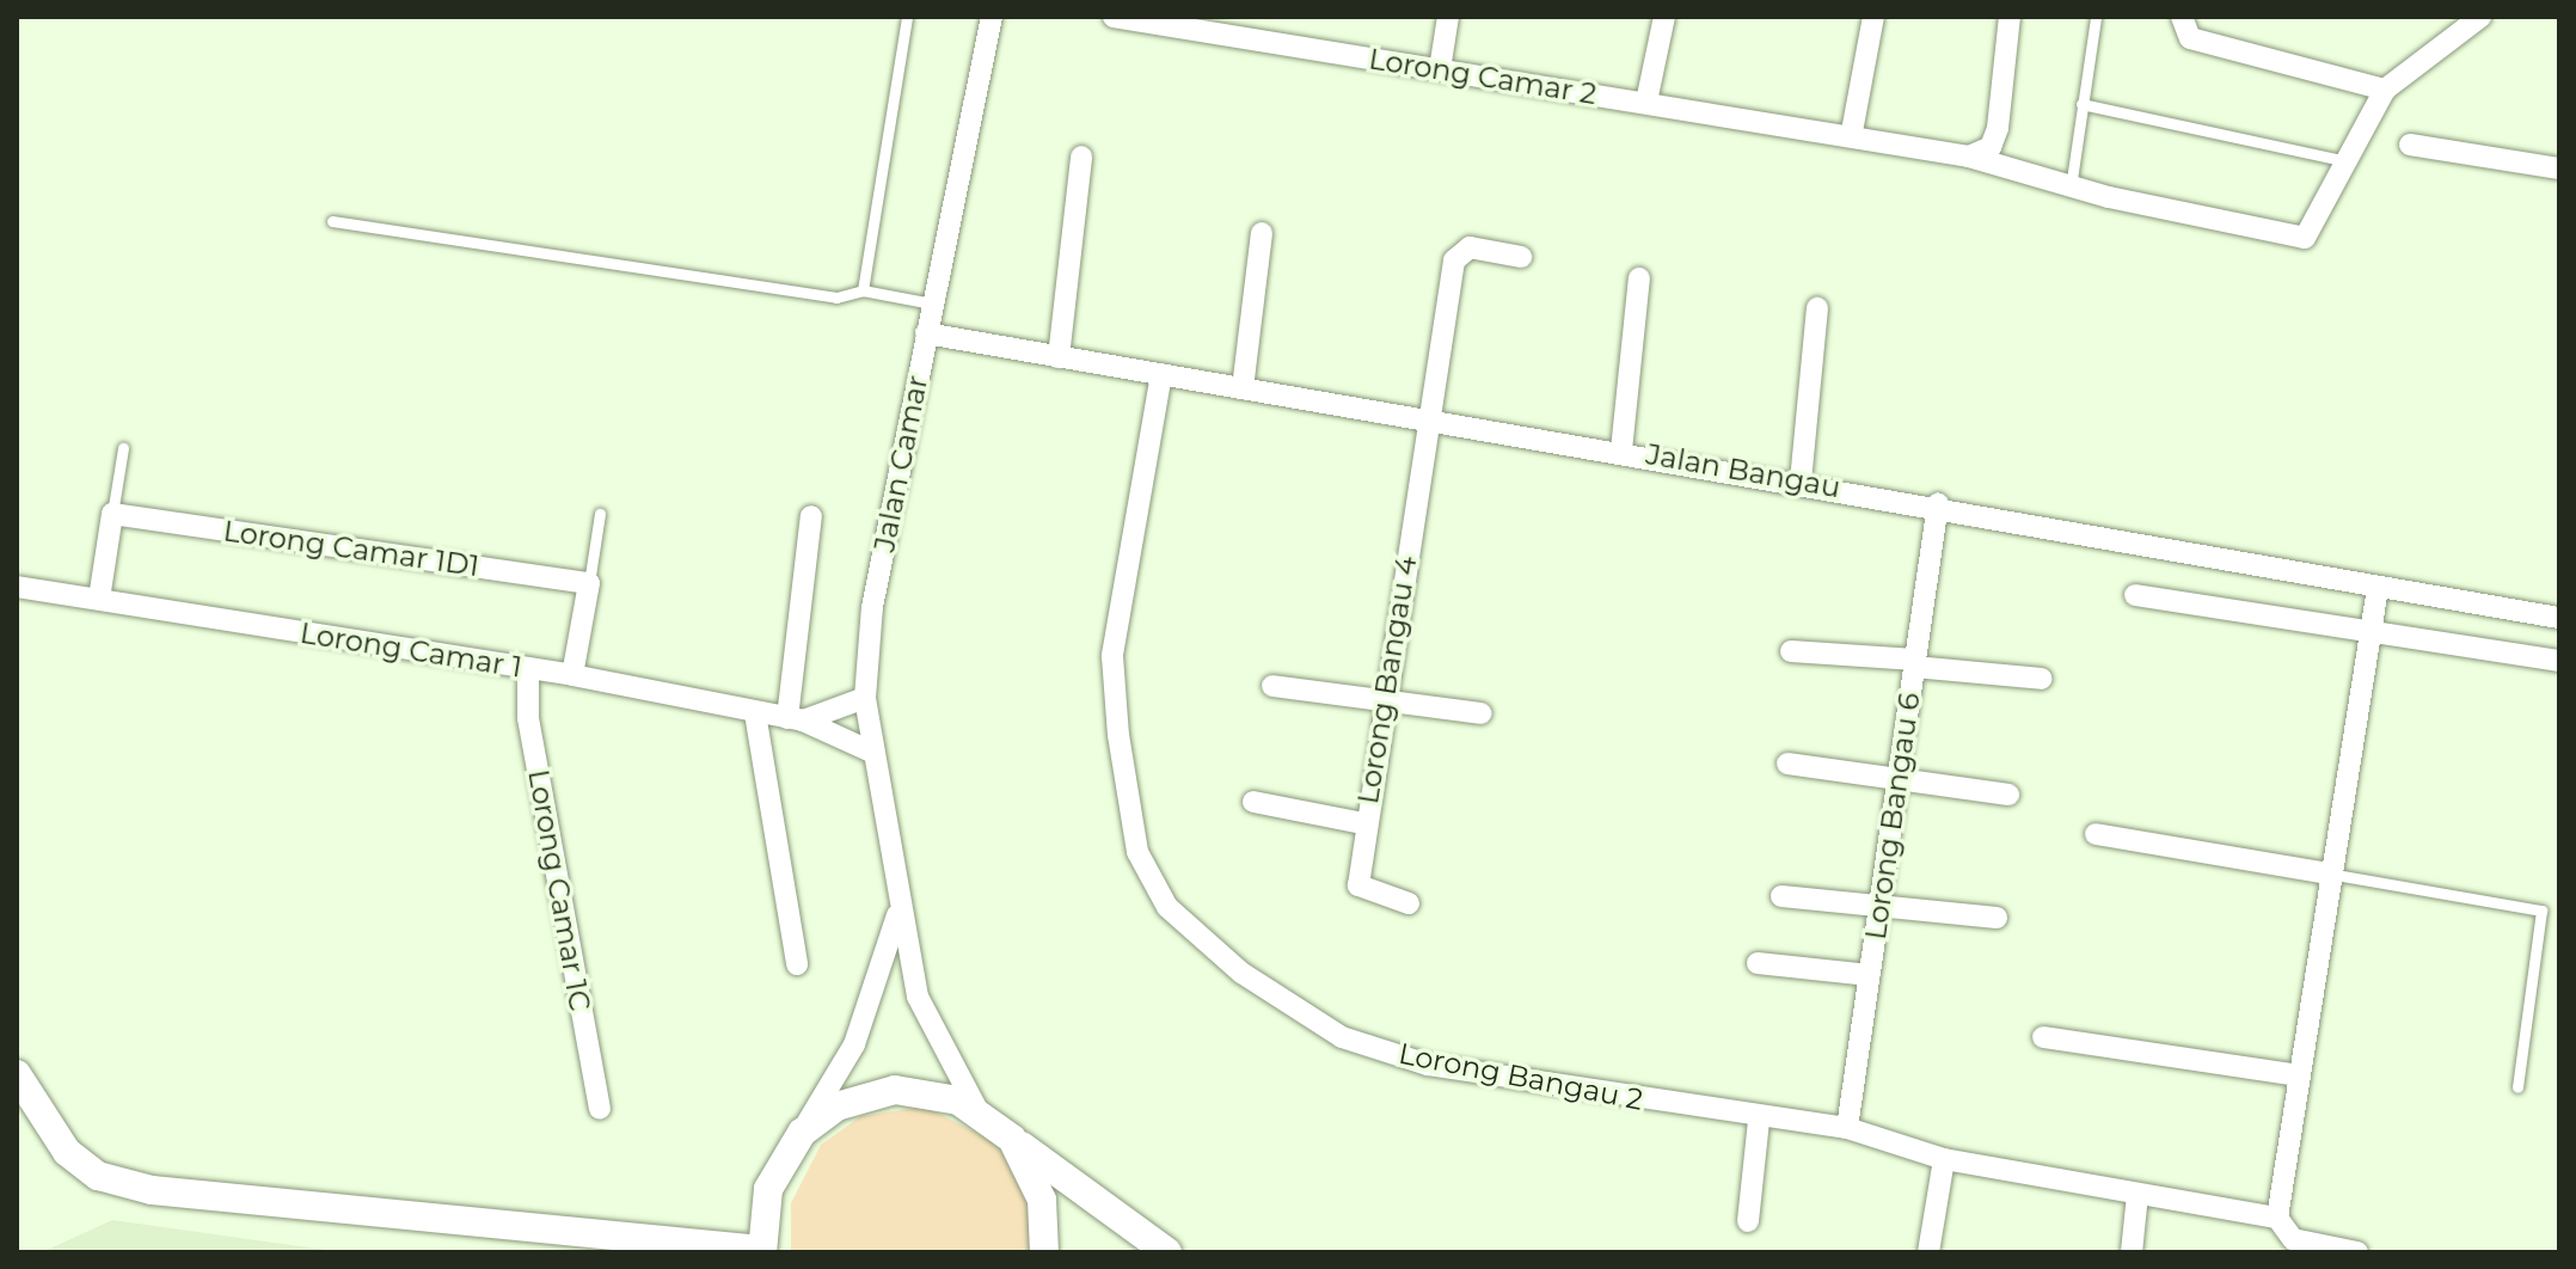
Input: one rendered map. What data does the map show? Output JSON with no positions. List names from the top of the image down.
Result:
{
  "streets": {
    "street": [
      "Lorong Camar 2",
      "Jalan Camar",
      "Jalan Bangau",
      "Lorong Camar 1D1",
      "Lorong Camar 1",
      "Lorong Bangau 4",
      "Lorong Bangau 6",
      "Lorong Camar 1C",
      "Lorong Bangau 2"
    ]
  },
  "crossings": [
    ["Jalan Camar", "Jalan Bangau"],
    ["Jalan Camar", "Lorong Camar 1"],
    ["Jalan Bangau", "Lorong Bangau 4"],
    ["Jalan Bangau", "Lorong Bangau 6"],
    ["Jalan Bangau", "Lorong Bangau 2"],
    ["Lorong Camar 1", "Lorong Camar 1C"],
    ["Lorong Bangau 6", "Lorong Bangau 2"]
  ]
}
